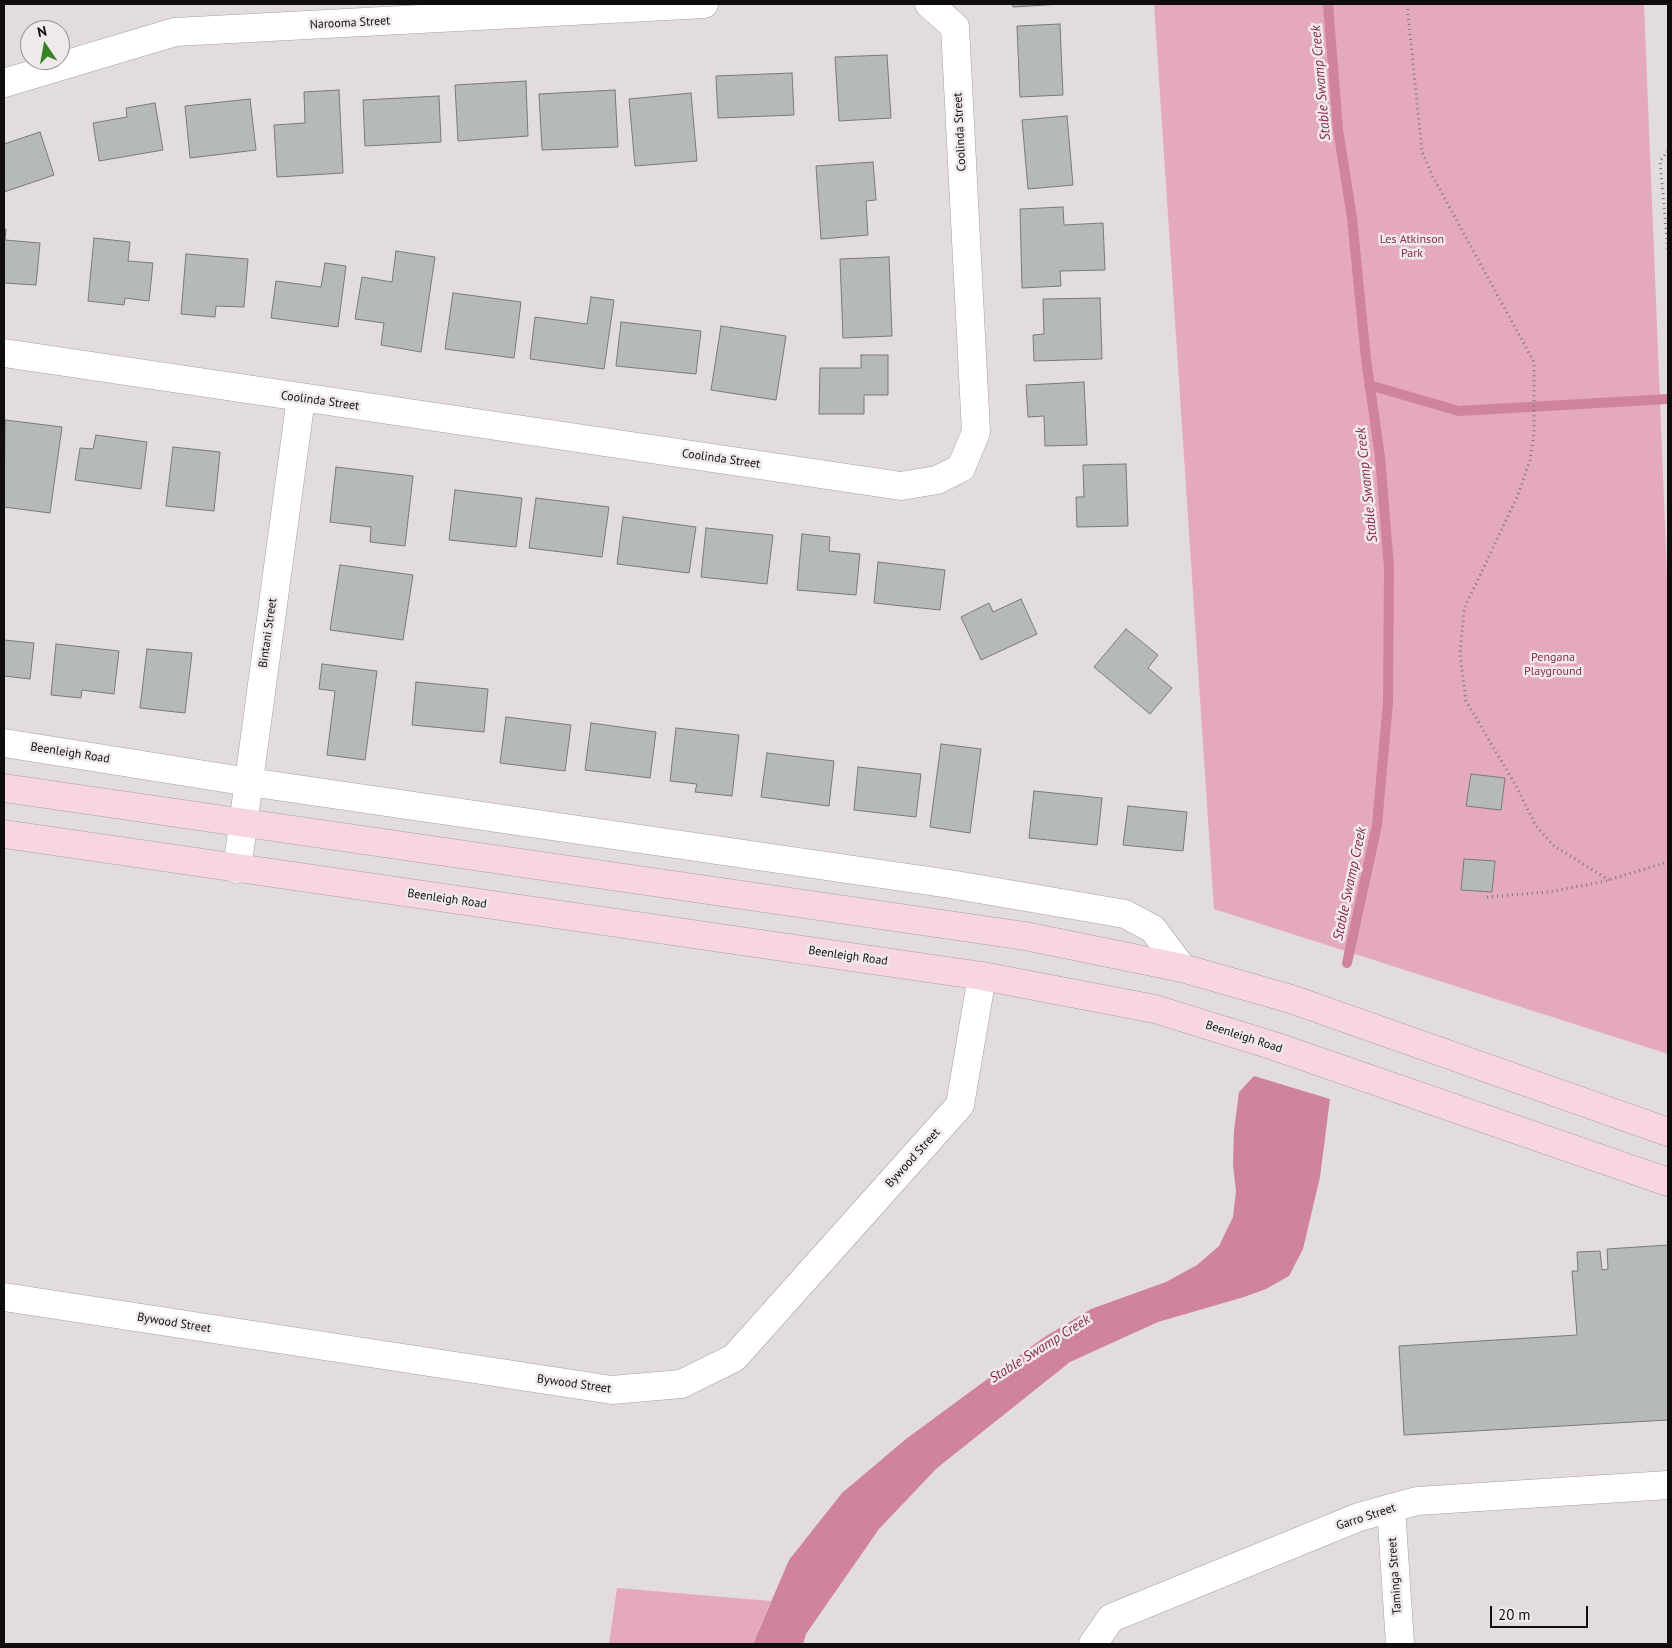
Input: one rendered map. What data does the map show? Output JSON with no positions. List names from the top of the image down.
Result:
{
  "streets": {
    "main road": ["Beenleigh Road"],
    "street": [
      "Narooma Street",
      "Coolinda Street",
      "Bintani Street",
      "Bywood Street",
      "Garro Street",
      "Taminga Street"
    ]
  },
  "crossings": [
    ["Coolinda Street", "Bintani Street"],
    ["Bintani Street", "Beenleigh Road"],
    ["Beenleigh Road", "Bywood Street"],
    ["Garro Street", "Taminga Street"]
  ],
  "water": ["Stable Swamp Creek"],
  "parks": ["Les Atkinson Park", "Pengana Playground"],
  "scale_bar": "20 m",
  "north": "top"
}
